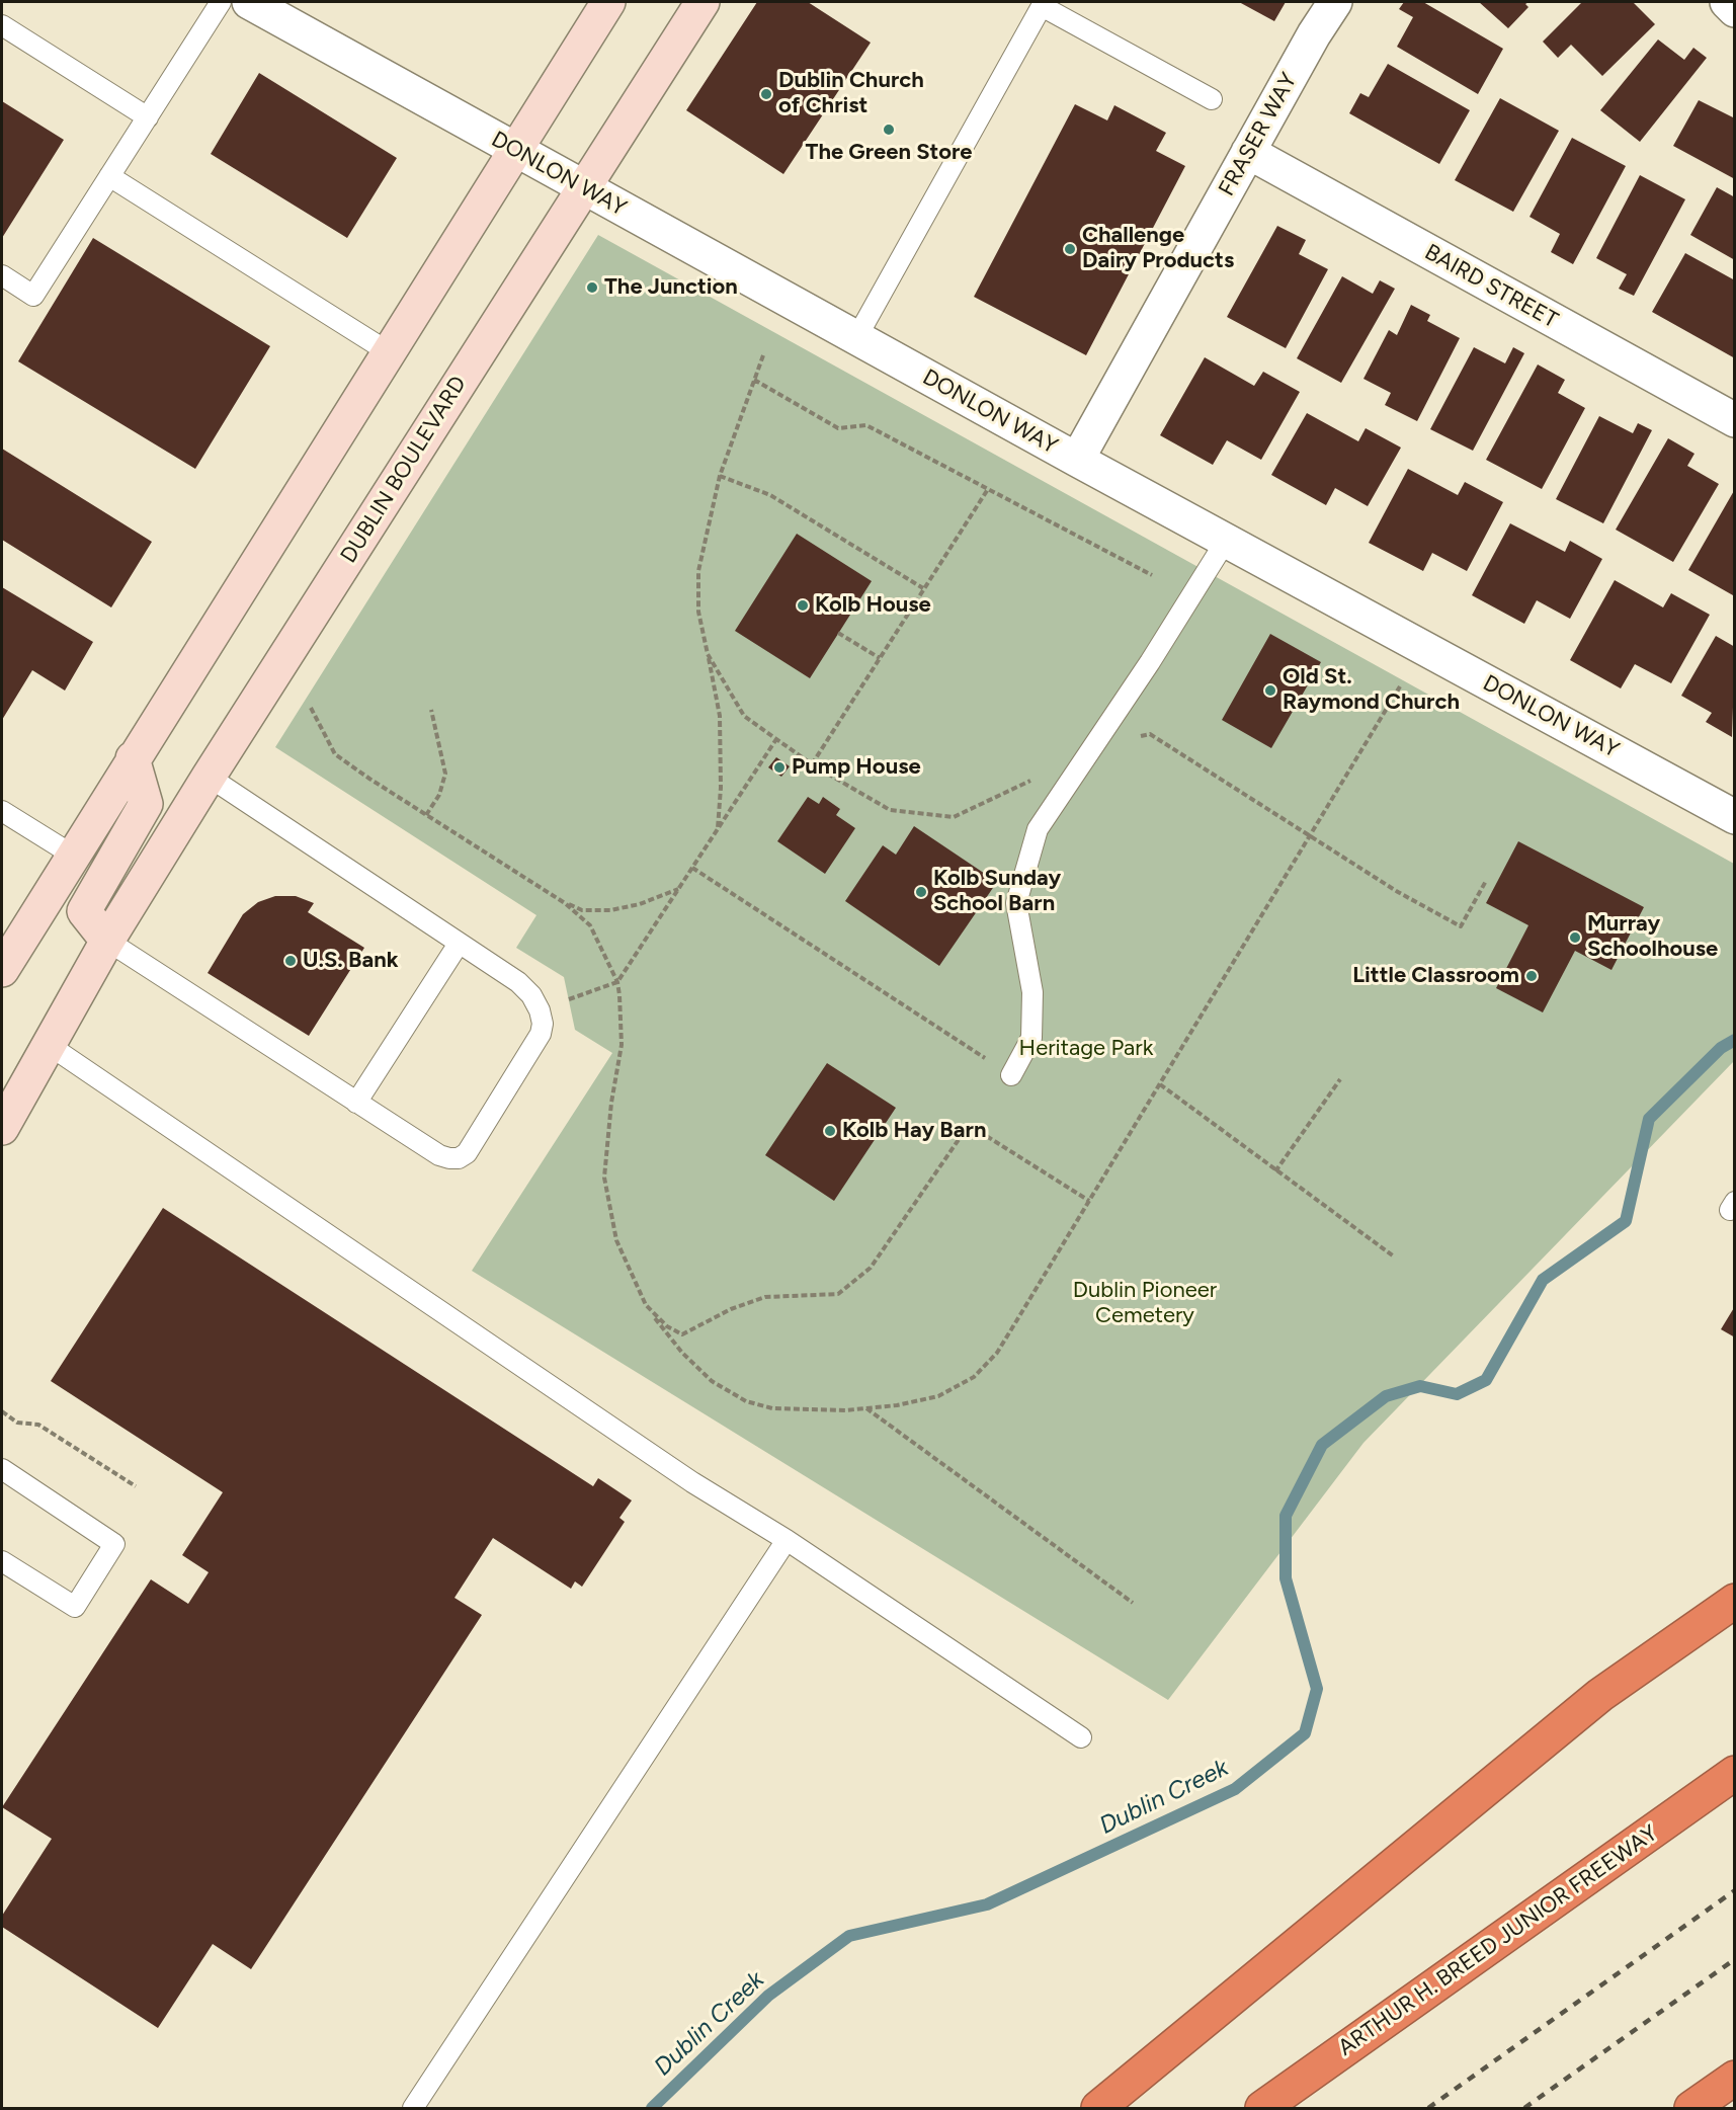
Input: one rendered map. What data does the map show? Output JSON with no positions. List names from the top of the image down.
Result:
{
  "streets": {
    "highway": ["ARTHUR H. BREED JUNIOR FREEWAY"],
    "street": [
      "FRASER WAY",
      "DONLON WAY",
      "BAIRD STREET",
      "DUBLIN BOULEVARD"
    ]
  },
  "crossings": [
    ["FRASER WAY", "DONLON WAY"],
    ["FRASER WAY", "BAIRD STREET"],
    ["DONLON WAY", "DUBLIN BOULEVARD"]
  ],
  "water": ["Dublin Creek"],
  "parks": ["Heritage Park", "Dublin Pioneer Cemetery"],
  "places": [
    "Dublin Church of Christ",
    "The Green Store",
    "Challenge Dairy Products",
    "The Junction",
    "Kolb House",
    "Old St. Raymond Church",
    "Pump House",
    "Kolb Sunday School Barn",
    "Murray Schoolhouse",
    "U.S. Bank",
    "Little Classroom",
    "Kolb Hay Barn"
  ]
}
